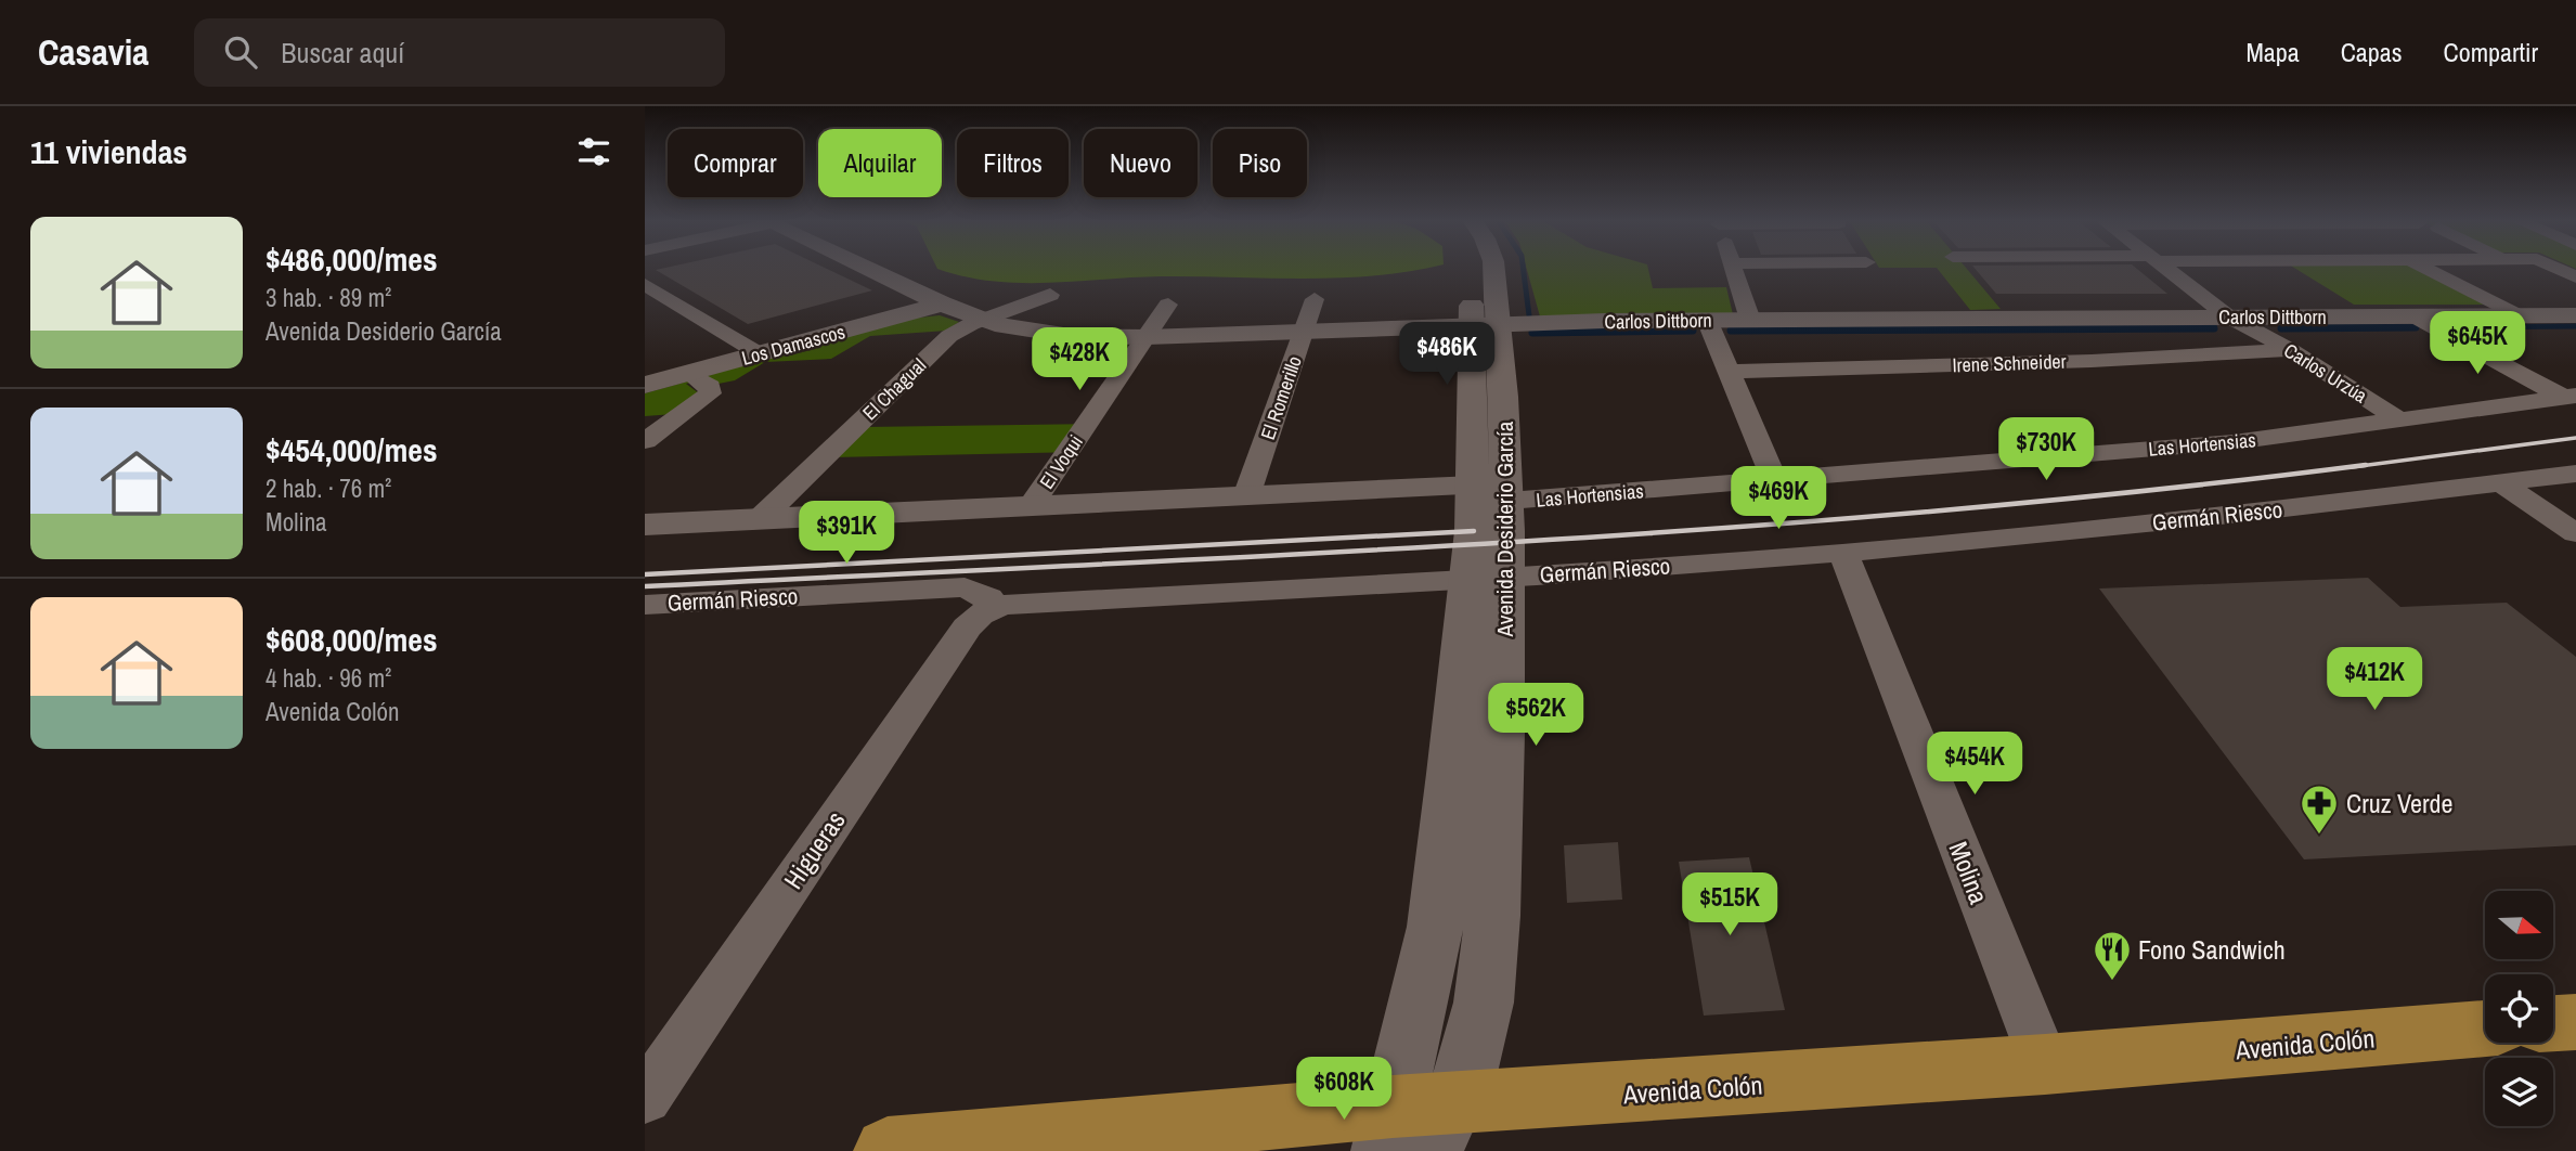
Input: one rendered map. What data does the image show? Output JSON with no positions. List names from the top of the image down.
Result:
{
  "streets": {
    "main road": ["Avenida Colón"],
    "street": [
      "Carlos Dittborn",
      "Los Damascos",
      "Irene Schneider",
      "Carlos Urzúa",
      "El Chagual",
      "El Romerillo",
      "Las Hortensias",
      "El Voqui",
      "Germán Riesco",
      "Avenida Desiderio García",
      "Higueras",
      "Molina"
    ]
  },
  "crossings": [
    ["Carlos Dittborn", "Los Damascos"],
    ["Carlos Dittborn", "Carlos Urzúa"],
    ["Carlos Dittborn", "El Chagual"],
    ["Carlos Dittborn", "El Romerillo"],
    ["Carlos Dittborn", "El Voqui"],
    ["Carlos Dittborn", "Avenida Desiderio García"],
    ["Irene Schneider", "Carlos Urzúa"],
    ["Carlos Urzúa", "Las Hortensias"],
    ["El Chagual", "Las Hortensias"],
    ["El Romerillo", "Las Hortensias"],
    ["Las Hortensias", "El Voqui"],
    ["Las Hortensias", "Avenida Desiderio García"],
    ["Germán Riesco", "Avenida Desiderio García"],
    ["Germán Riesco", "Higueras"],
    ["Germán Riesco", "Molina"],
    ["Avenida Desiderio García", "Avenida Colón"],
    ["Molina", "Avenida Colón"]
  ],
  "places": {
    "pharmacy": ["Cruz Verde"],
    "restaurant": ["Fono Sandwich"]
  },
  "north": "right",
  "page": {
    "header": "Casavia",
    "search": "Buscar aquí",
    "nav": ["Mapa", "Capas", "Compartir"],
    "heading": "11 viviendas",
    "chip": [
      "Comprar",
      "Alquilar",
      "Filtros",
      "Nuevo",
      "Piso"
    ],
    "list": [
      {
        "name": "$486,000/mes",
        "note": "3 hab. · 89 m² · Avenida Desiderio García"
      },
      {
        "name": "$454,000/mes",
        "note": "2 hab. · 76 m² · Molina"
      },
      {
        "name": "$608,000/mes",
        "note": "4 hab. · 96 m² · Avenida Colón"
      }
    ],
    "price": [
      "$645K",
      "$486K",
      "$428K",
      "$730K",
      "$469K",
      "$391K",
      "$412K",
      "$562K",
      "$454K",
      "$515K",
      "$608K"
    ]
  }
}
